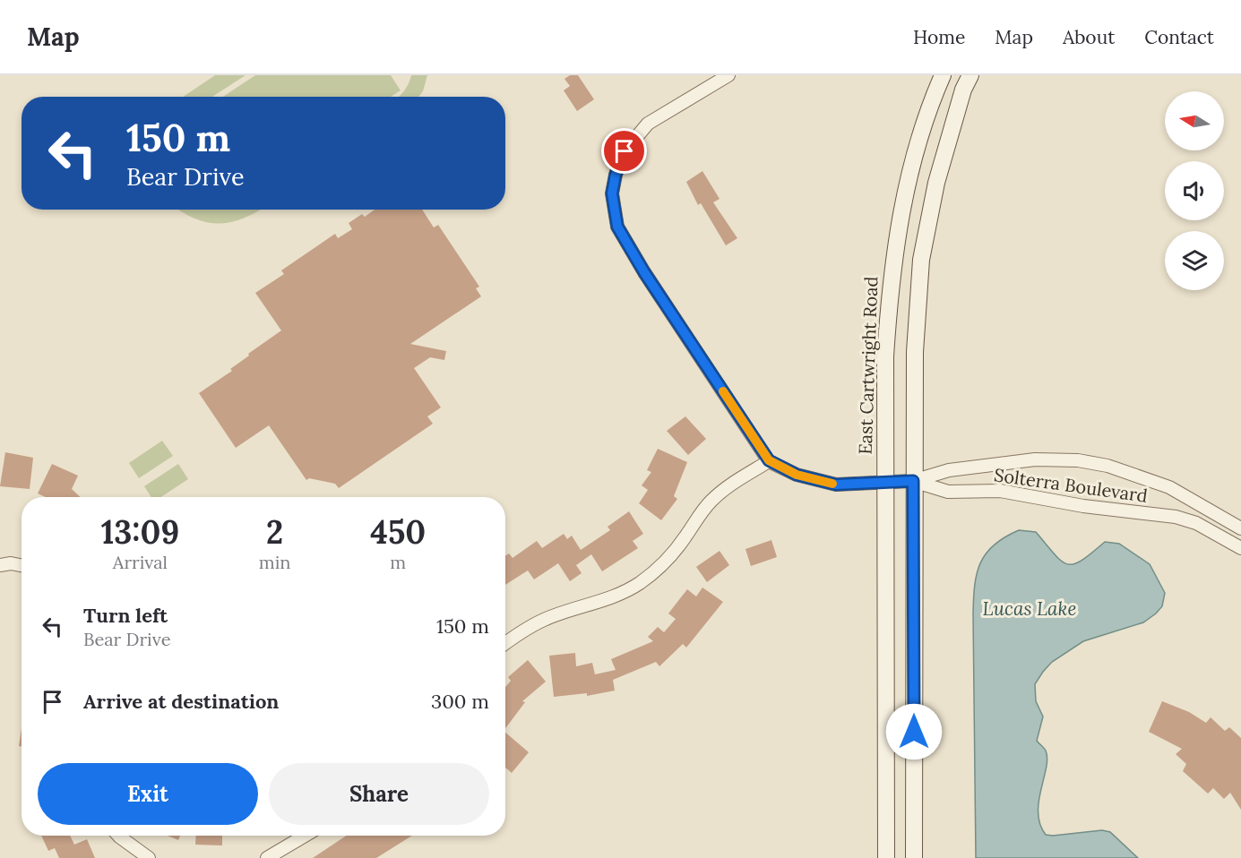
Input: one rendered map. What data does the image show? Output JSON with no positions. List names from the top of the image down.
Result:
{
  "streets": {
    "main road": ["East Cartwright Road"],
    "street": ["Solterra Boulevard"]
  },
  "water": ["Lucas Lake"],
  "north": "left",
  "page": {
    "header": "Map",
    "nav": [
      "Home",
      "Map",
      "About",
      "Contact"
    ],
    "turn": ["150 m", "Bear Drive"],
    "eta": [
      "13:09",
      "Arrival",
      "2",
      "min",
      "450",
      "m"
    ],
    "list": [
      {
        "name": "Turn left",
        "note": "Bear Drive",
        "value": "150 m"
      },
      {
        "name": "Arrive at destination",
        "value": "300 m"
      }
    ],
    "buttons": ["Exit", "Share"]
  }
}
